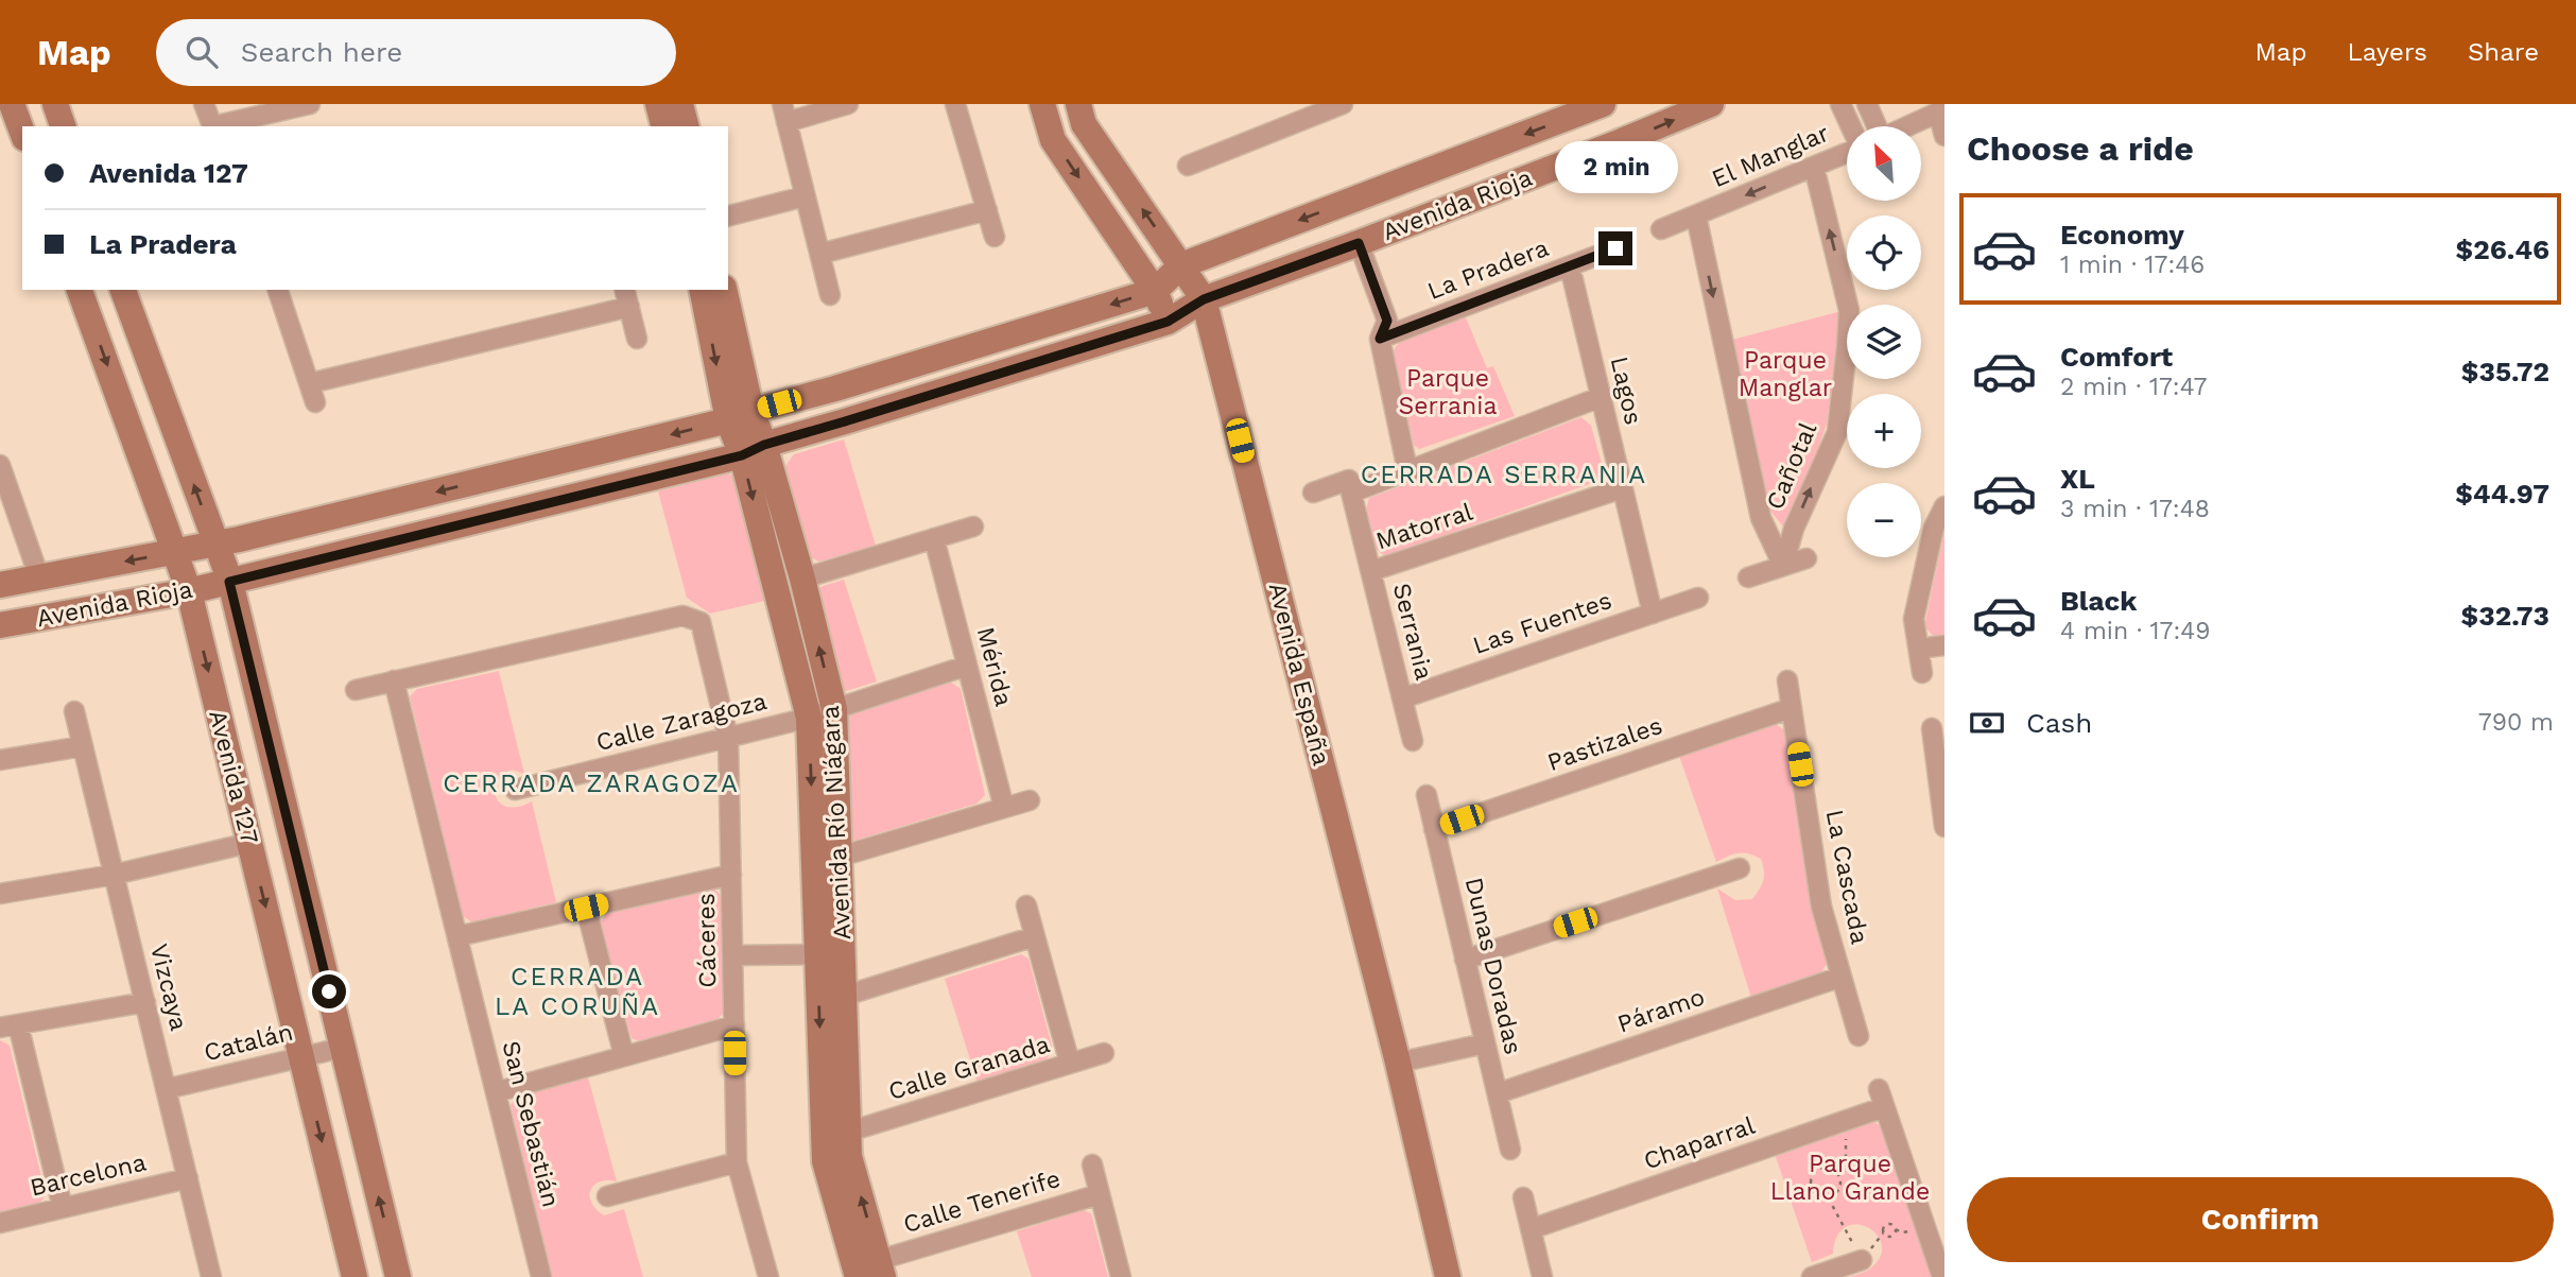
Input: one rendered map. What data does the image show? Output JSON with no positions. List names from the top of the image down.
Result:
{
  "streets": {
    "main road": [
      "Avenida Rioja",
      "Avenida España",
      "Avenida 127",
      "Avenida Río Niágara"
    ],
    "street": [
      "El Manglar",
      "La Pradera",
      "Lagos",
      "Cañotal",
      "Matorral",
      "Las Fuentes",
      "Serrania",
      "Mérida",
      "Calle Zaragoza",
      "Pastizales",
      "La Cascada",
      "Cáceres",
      "Dunas Doradas",
      "Vizcaya",
      "Páramo",
      "Catalán",
      "Calle Granada",
      "San Sebastián",
      "Chaparral",
      "Barcelona",
      "Calle Tenerife"
    ]
  },
  "crossings": [
    ["El Manglar", "Cañotal"],
    ["Avenida Rioja", "Avenida España"],
    ["Avenida Rioja", "Avenida 127"],
    ["Avenida Rioja", "Avenida Río Niágara"],
    ["La Pradera", "Lagos"],
    ["Lagos", "Matorral"],
    ["Lagos", "Las Fuentes"],
    ["Matorral", "Serrania"],
    ["Las Fuentes", "Serrania"],
    ["Mérida", "Calle Zaragoza"],
    ["Calle Zaragoza", "Avenida Río Niágara"],
    ["Calle Zaragoza", "Cáceres"],
    ["Pastizales", "La Cascada"],
    ["Pastizales", "Dunas Doradas"],
    ["Avenida 127", "Catalán"],
    ["Avenida Río Niágara", "Calle Granada"],
    ["Avenida Río Niágara", "Calle Tenerife"],
    ["La Cascada", "Páramo"],
    ["Cáceres", "San Sebastián"],
    ["Dunas Doradas", "Páramo"],
    ["Vizcaya", "Catalán"],
    ["Vizcaya", "Barcelona"]
  ],
  "one_way": ["El Manglar"],
  "districts": ["CERRADA SERRANIA", "CERRADA ZARAGOZA", "CERRADA LA CORUÑA"],
  "parks": ["Parque Manglar", "Parque Serrania", "Parque Llano Grande"],
  "north": "top left",
  "page": {
    "header": "Map",
    "search": "Search here",
    "nav": ["Map", "Layers", "Share"],
    "heading": "Choose a ride",
    "map_buttons": ["+", "−"],
    "banner": ["Avenida 127", "La Pradera"],
    "bubble": "2 min",
    "list": [
      {
        "name": "Economy",
        "note": "1 min · 17:46",
        "value": "$26.46"
      },
      {
        "name": "Comfort",
        "note": "2 min · 17:47",
        "value": "$35.72"
      },
      {
        "name": "XL",
        "note": "3 min · 17:48",
        "value": "$44.97"
      },
      {
        "name": "Black",
        "note": "4 min · 17:49",
        "value": "$32.73"
      }
    ],
    "pay": ["Cash", "790 m"],
    "buttons": "Confirm"
  }
}
